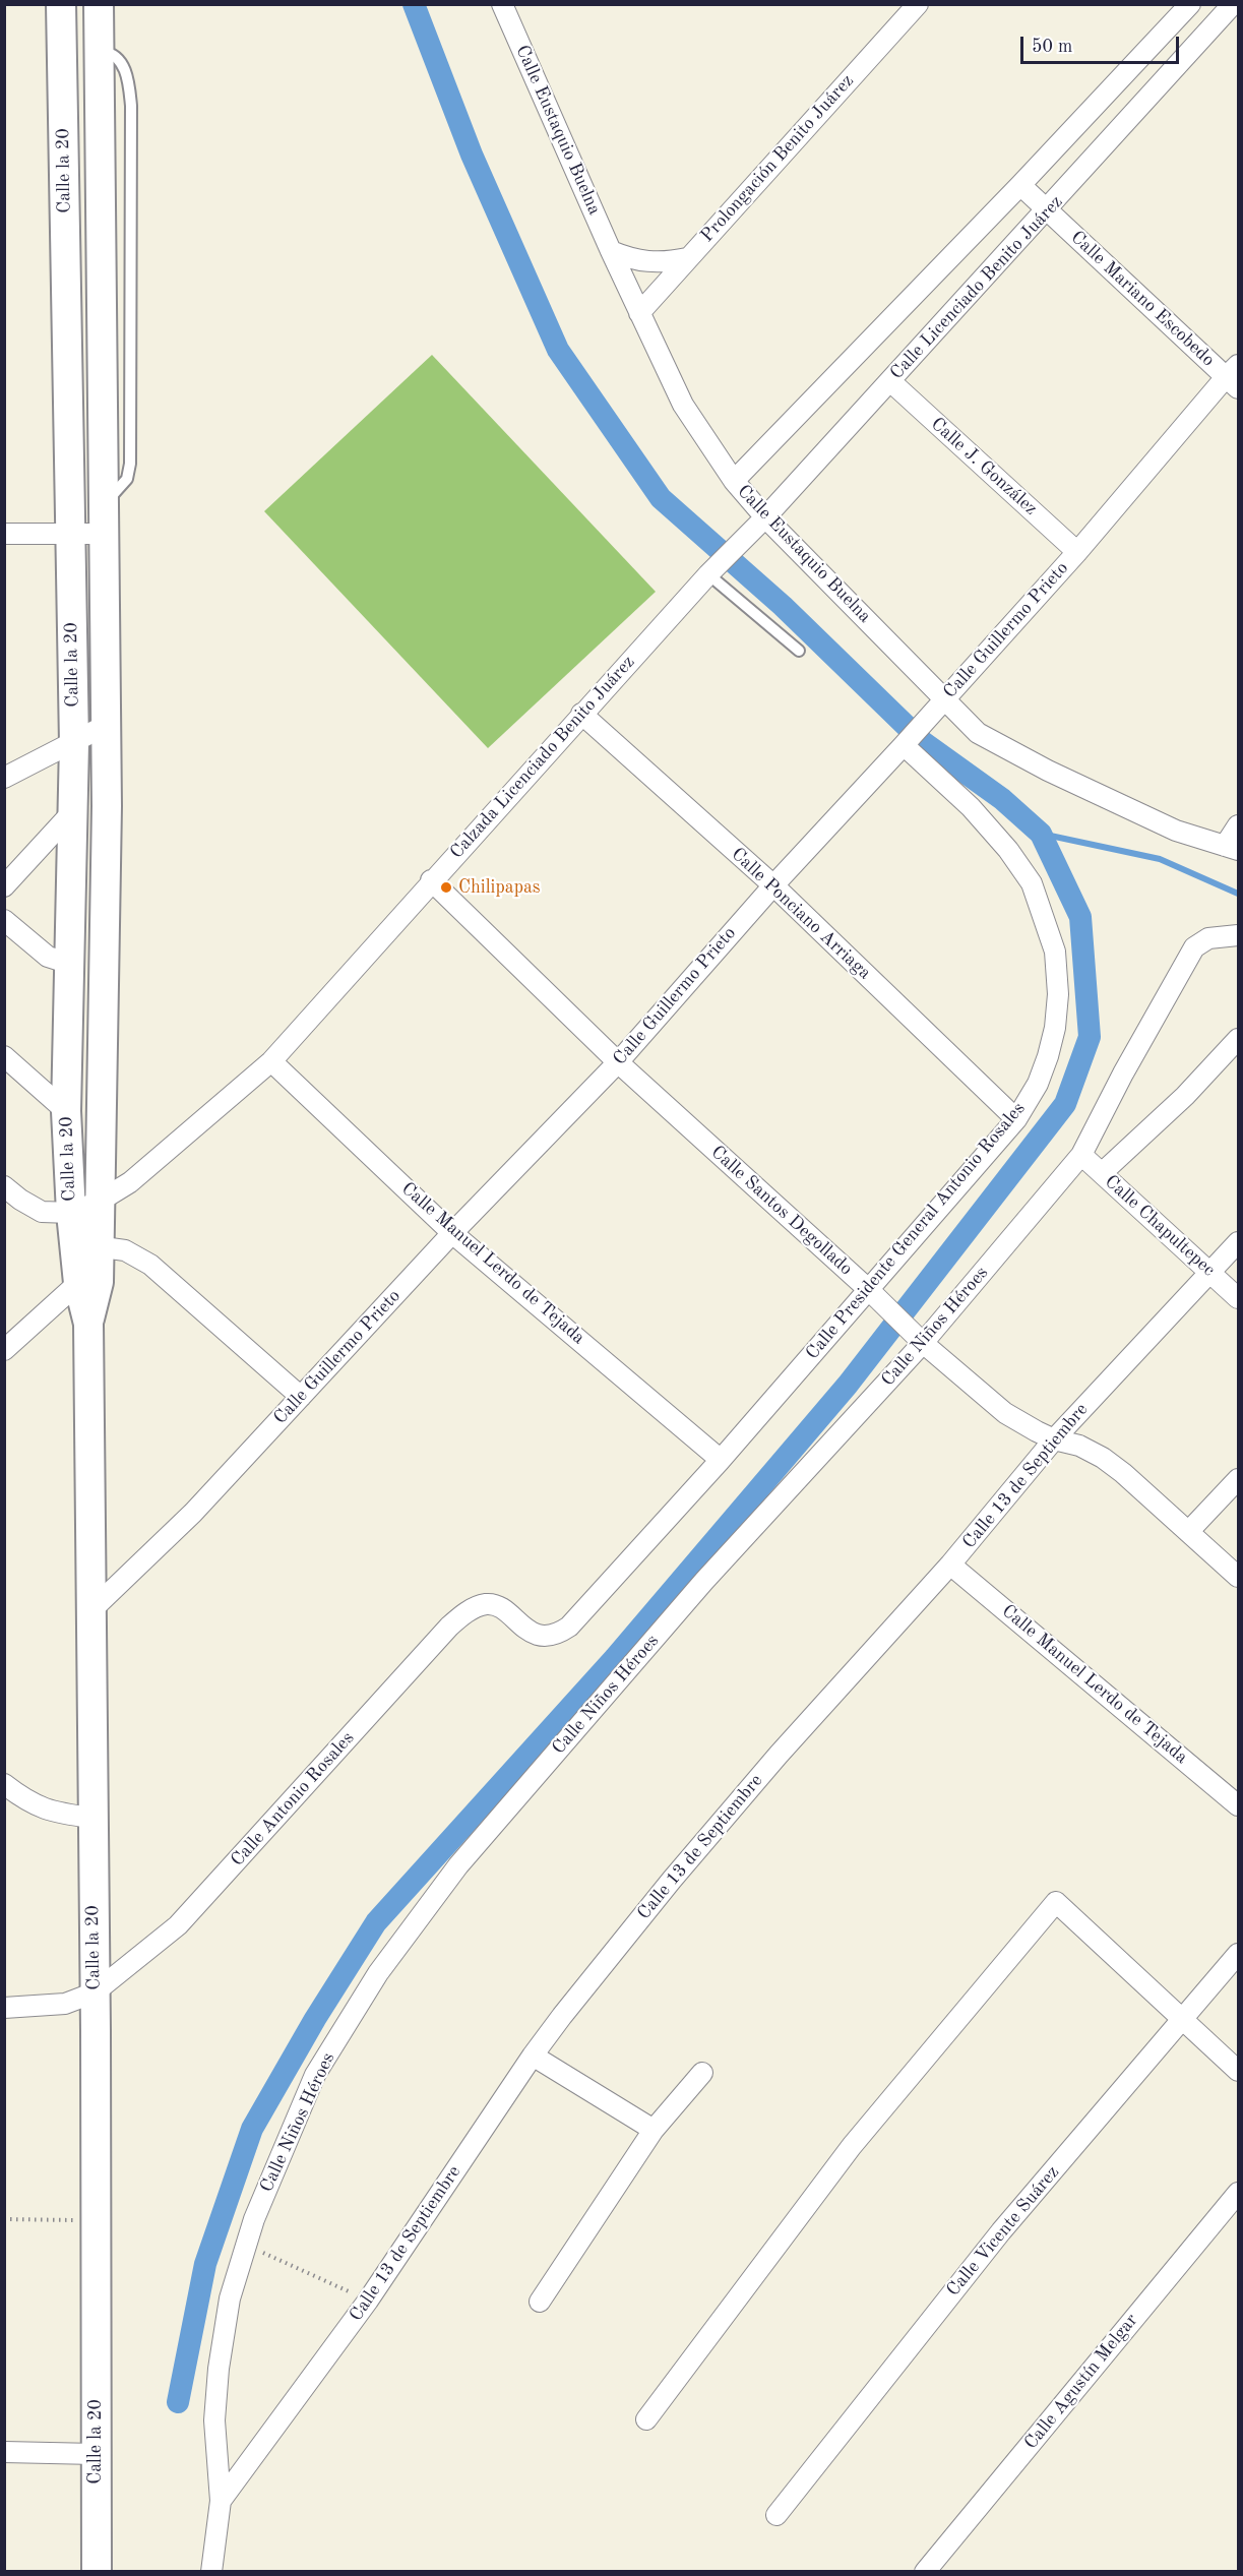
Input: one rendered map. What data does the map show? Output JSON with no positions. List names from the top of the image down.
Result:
{
  "streets": {
    "street": [
      "Calle Eustaquio Buelna",
      "Prolongación Benito Juárez",
      "Calle la 20",
      "Calle Licenciado Benito Juárez",
      "Calle Mariano Escobedo",
      "Calle J. González",
      "Calle Guillermo Prieto",
      "Calzada Licenciado Benito Juárez",
      "Calle Ponciano Arriaga",
      "Calle Santos Degollado",
      "Calle Chapultepec",
      "Calle Presidente General Antonio Rosales",
      "Calle Manuel Lerdo de Tejada",
      "Calle Niños Héroes",
      "Calle 13 de Septiembre",
      "Calle Antonio Rosales",
      "Calle Vicente Suárez",
      "Calle Agustín Melgar"
    ]
  },
  "crossings": [
    ["Calle Eustaquio Buelna", "Prolongación Benito Juárez"],
    ["Calle Eustaquio Buelna", "Calle Licenciado Benito Juárez"],
    ["Calle Eustaquio Buelna", "Calle Guillermo Prieto"],
    ["Calle la 20", "Calle Guillermo Prieto"],
    ["Calle la 20", "Calzada Licenciado Benito Juárez"],
    ["Calle la 20", "Calle Antonio Rosales"],
    ["Calle Licenciado Benito Juárez", "Calle Mariano Escobedo"],
    ["Calle Licenciado Benito Juárez", "Calle J. González"],
    ["Calle Licenciado Benito Juárez", "Calzada Licenciado Benito Juárez"],
    ["Calle Mariano Escobedo", "Calle Guillermo Prieto"],
    ["Calle J. González", "Calle Guillermo Prieto"],
    ["Calle Guillermo Prieto", "Calle Ponciano Arriaga"],
    ["Calle Guillermo Prieto", "Calle Santos Degollado"],
    ["Calle Guillermo Prieto", "Calle Presidente General Antonio Rosales"],
    ["Calle Guillermo Prieto", "Calle Manuel Lerdo de Tejada"],
    ["Calzada Licenciado Benito Juárez", "Calle Ponciano Arriaga"],
    ["Calzada Licenciado Benito Juárez", "Calle Santos Degollado"],
    ["Calzada Licenciado Benito Juárez", "Calle Manuel Lerdo de Tejada"],
    ["Calle Ponciano Arriaga", "Calle Presidente General Antonio Rosales"],
    ["Calle Santos Degollado", "Calle Presidente General Antonio Rosales"],
    ["Calle Santos Degollado", "Calle Niños Héroes"],
    ["Calle Santos Degollado", "Calle 13 de Septiembre"],
    ["Calle Chapultepec", "Calle Niños Héroes"],
    ["Calle Chapultepec", "Calle 13 de Septiembre"],
    ["Calle Presidente General Antonio Rosales", "Calle Manuel Lerdo de Tejada"],
    ["Calle Presidente General Antonio Rosales", "Calle Antonio Rosales"],
    ["Calle Manuel Lerdo de Tejada", "Calle 13 de Septiembre"],
    ["Calle Niños Héroes", "Calle 13 de Septiembre"]
  ],
  "places": ["Chilipapas"],
  "scale_bar": "50 m"
}
